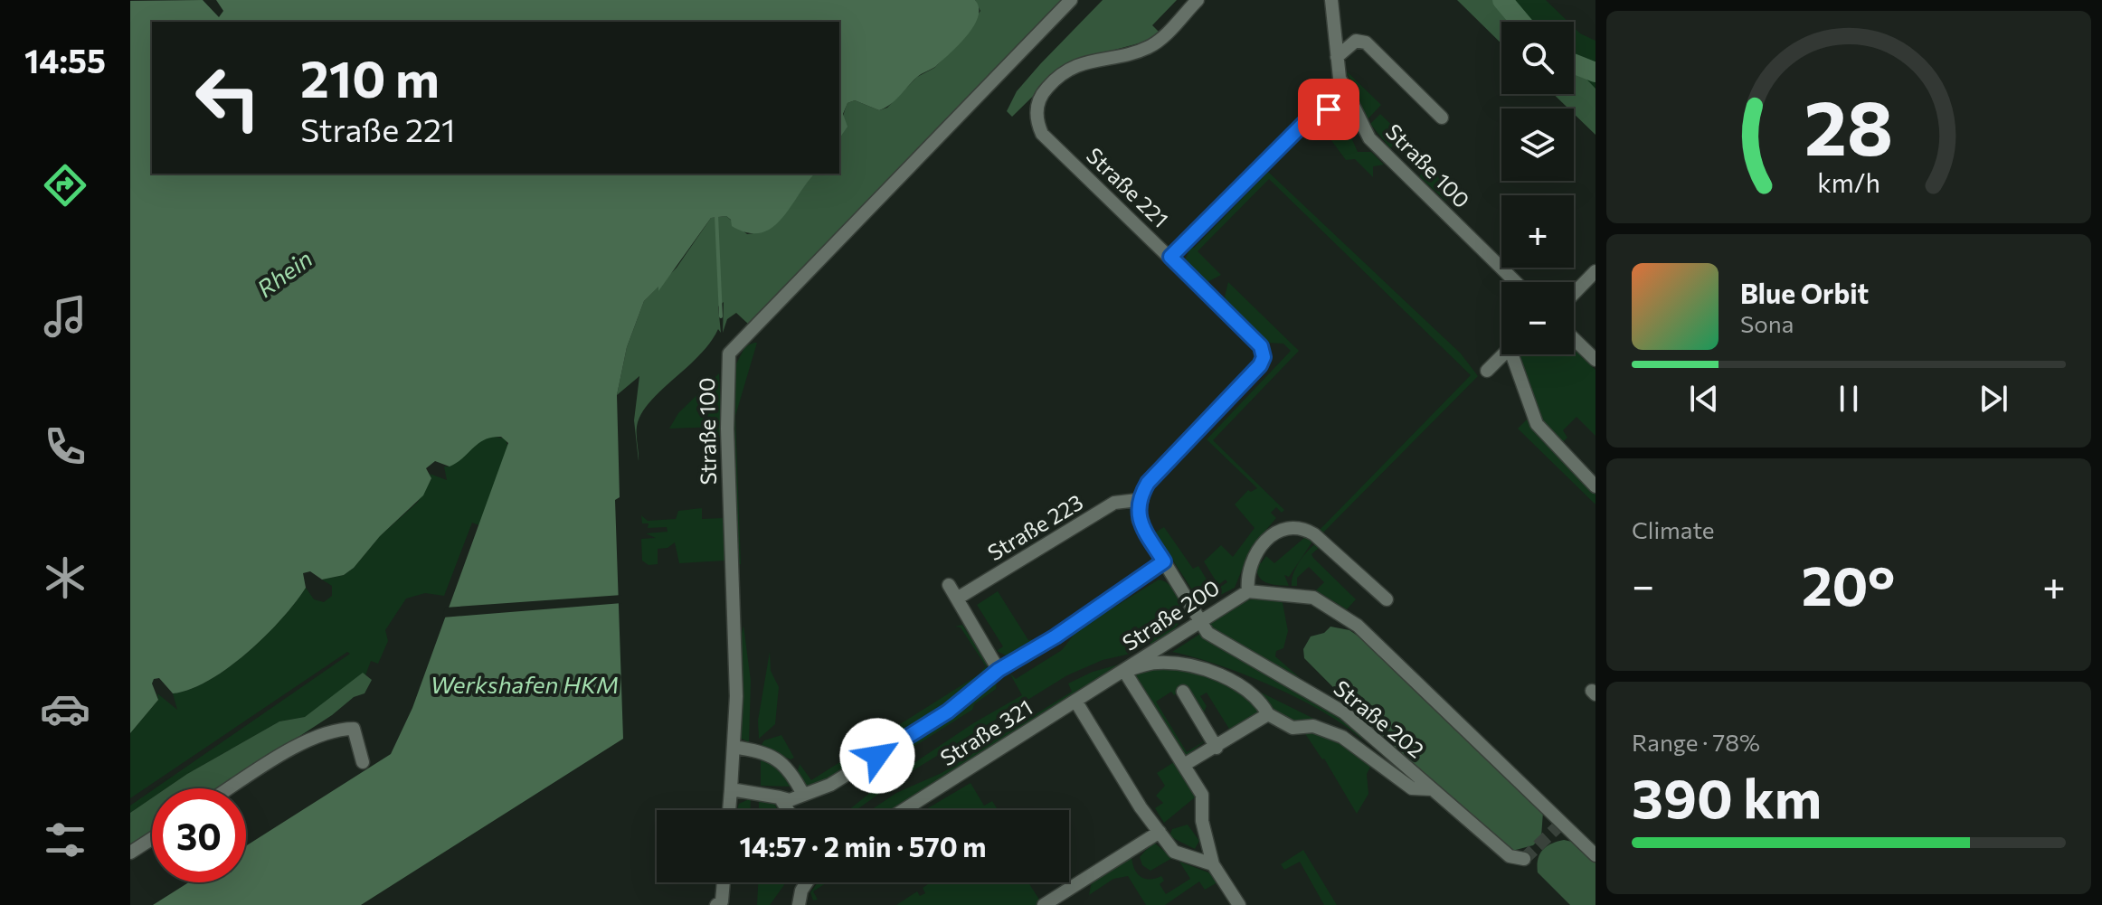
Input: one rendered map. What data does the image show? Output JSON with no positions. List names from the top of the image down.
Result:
{
  "streets": {
    "street": [
      "Straße 100",
      "Straße 221",
      "Straße 223",
      "Straße 200",
      "Straße 202",
      "Straße 321"
    ]
  },
  "crossings": [
    ["Straße 221", "Straße 223"],
    ["Straße 200", "Straße 202"],
    ["Straße 200", "Straße 321"]
  ],
  "water": ["Rhein", "Werkshafen HKM"],
  "page": {
    "tabs": "14:55",
    "map_buttons": ["+", "−"],
    "turn": ["210 m", "Straße 221"],
    "song": ["Blue Orbit", "Sona"],
    "tile": [
      "Climate",
      ["Range · 78%", "390 km"]
    ],
    "heat": ["−", "20°", "+"],
    "limit": "30",
    "trip": "14:57 · 2 min · 570 m",
    "gauge": ["28", "km/h"]
  }
}
